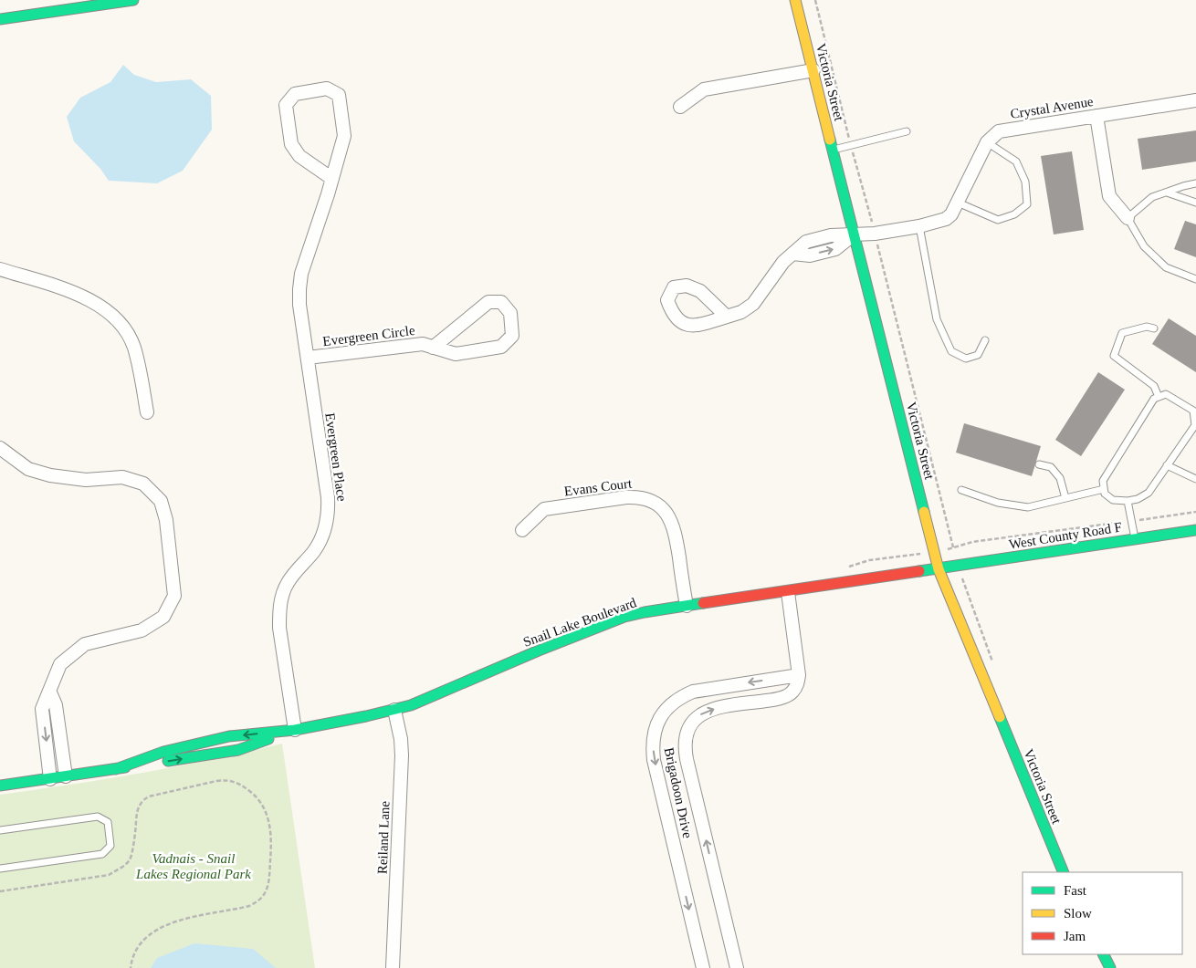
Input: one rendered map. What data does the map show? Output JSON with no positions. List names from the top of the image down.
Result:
{
  "streets": {
    "street": [
      "Victoria Street",
      "Crystal Avenue",
      "Evergreen Circle",
      "Evergreen Place",
      "Evans Court",
      "West County Road F",
      "Snail Lake Boulevard",
      "Brigadoon Drive",
      "Reiland Lane"
    ]
  },
  "crossings": [
    ["Victoria Street", "West County Road F"],
    ["Victoria Street", "Snail Lake Boulevard"],
    ["Evergreen Circle", "Evergreen Place"],
    ["Evergreen Place", "Snail Lake Boulevard"],
    ["Evans Court", "Snail Lake Boulevard"],
    ["West County Road F", "Snail Lake Boulevard"],
    ["Snail Lake Boulevard", "Reiland Lane"]
  ],
  "parks": ["Vadnais - Snail Lakes Regional Park"],
  "legend": ["Fast", "Slow", "Jam"]
}
